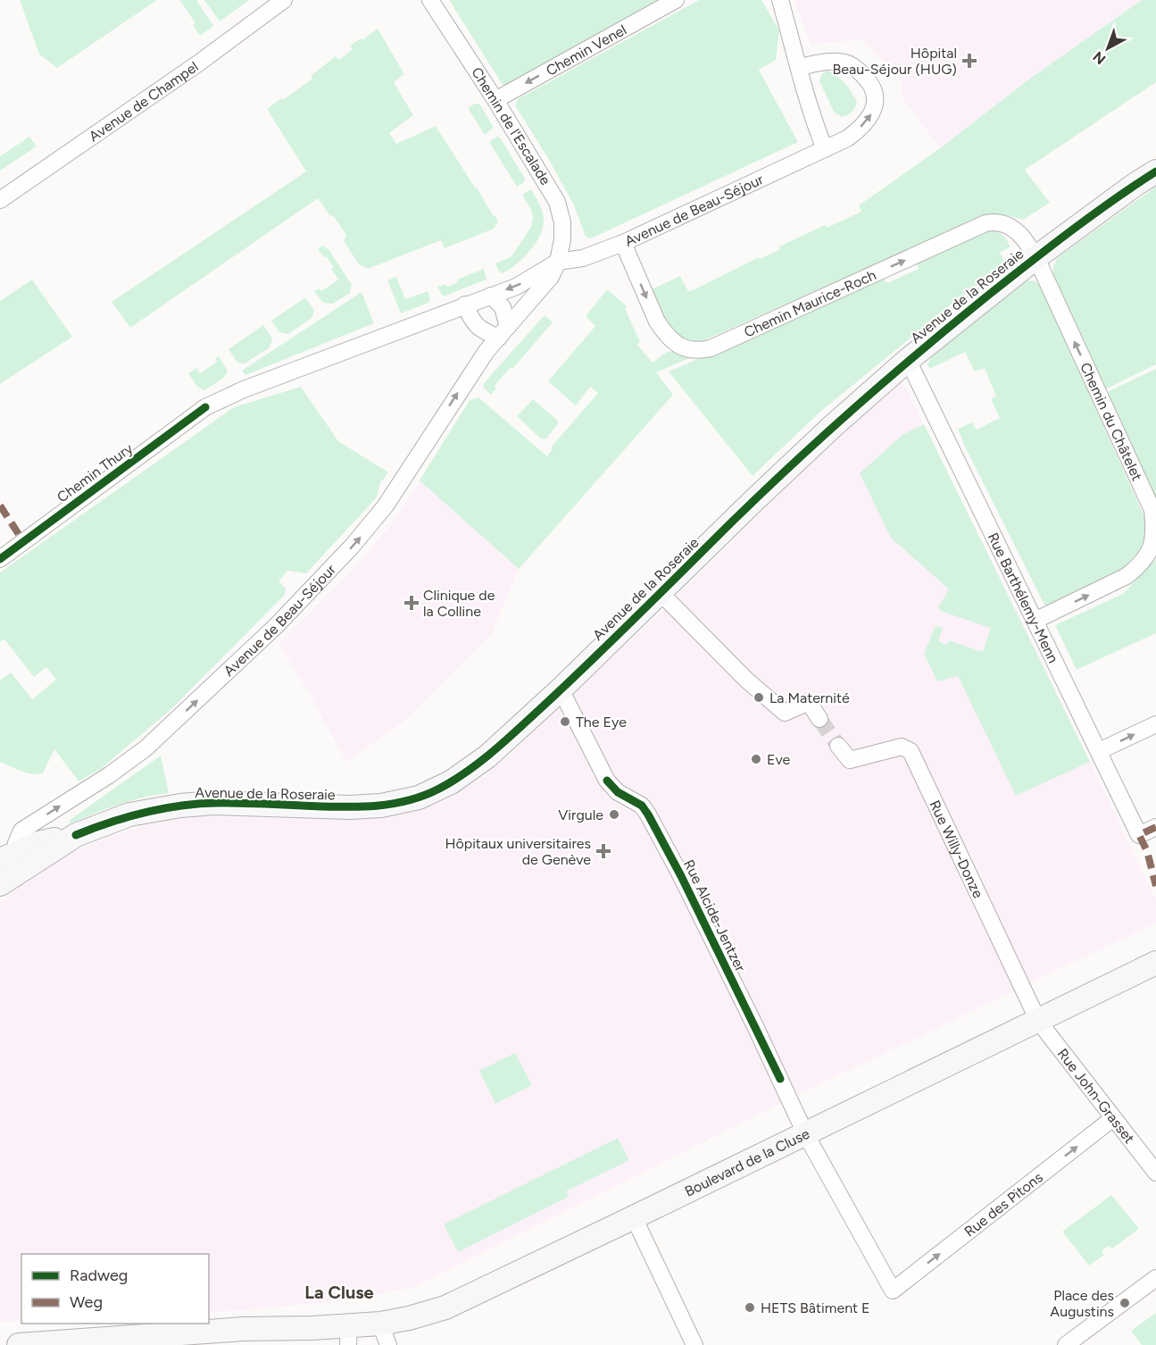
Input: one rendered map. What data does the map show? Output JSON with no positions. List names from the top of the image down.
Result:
{
  "streets": {
    "main road": ["Avenue de la Roseraie", "Boulevard de la Cluse"],
    "street": [
      "Chemin Venel",
      "Avenue de Champel",
      "Chemin de l'Escalade",
      "Avenue de Beau-Séjour",
      "Chemin Maurice-Roch",
      "Chemin du Châtelet",
      "Chemin Thury",
      "Rue Barthélemy-Menn",
      "Rue Willy-Donze",
      "Rue Alcide-Jentzer",
      "Rue John-Grasset",
      "Rue des Pitons"
    ]
  },
  "crossings": [
    ["Chemin Venel", "Chemin de l'Escalade"],
    ["Chemin de l'Escalade", "Avenue de Beau-Séjour"],
    ["Chemin de l'Escalade", "Chemin Thury"],
    ["Avenue de Beau-Séjour", "Avenue de la Roseraie"],
    ["Avenue de Beau-Séjour", "Chemin Maurice-Roch"],
    ["Avenue de Beau-Séjour", "Chemin Thury"],
    ["Avenue de la Roseraie", "Chemin Maurice-Roch"],
    ["Avenue de la Roseraie", "Chemin du Châtelet"],
    ["Avenue de la Roseraie", "Rue Barthélemy-Menn"],
    ["Avenue de la Roseraie", "Rue Alcide-Jentzer"],
    ["Chemin Maurice-Roch", "Chemin du Châtelet"],
    ["Chemin du Châtelet", "Rue Barthélemy-Menn"],
    ["Rue Willy-Donze", "Rue John-Grasset"],
    ["Rue Willy-Donze", "Boulevard de la Cluse"],
    ["Rue Alcide-Jentzer", "Boulevard de la Cluse"],
    ["Rue Alcide-Jentzer", "Rue des Pitons"],
    ["Rue John-Grasset", "Boulevard de la Cluse"],
    ["Rue John-Grasset", "Rue des Pitons"]
  ],
  "one_way": ["Chemin Venel", "Avenue de Beau-Séjour", "Rue des Pitons"],
  "districts": ["La Cluse"],
  "places": {
    "health": ["Hôpital Beau-Séjour (HUG)", "Clinique de la Colline", "Hôpitaux universitaires de Genève"],
    "other": [
      "La Maternité",
      "The Eye",
      "Eve",
      "Virgule",
      "Place des Augustins",
      "HETS Bâtiment E"
    ]
  },
  "legend": ["Radweg", "Weg"],
  "north": "bottom left"
}
